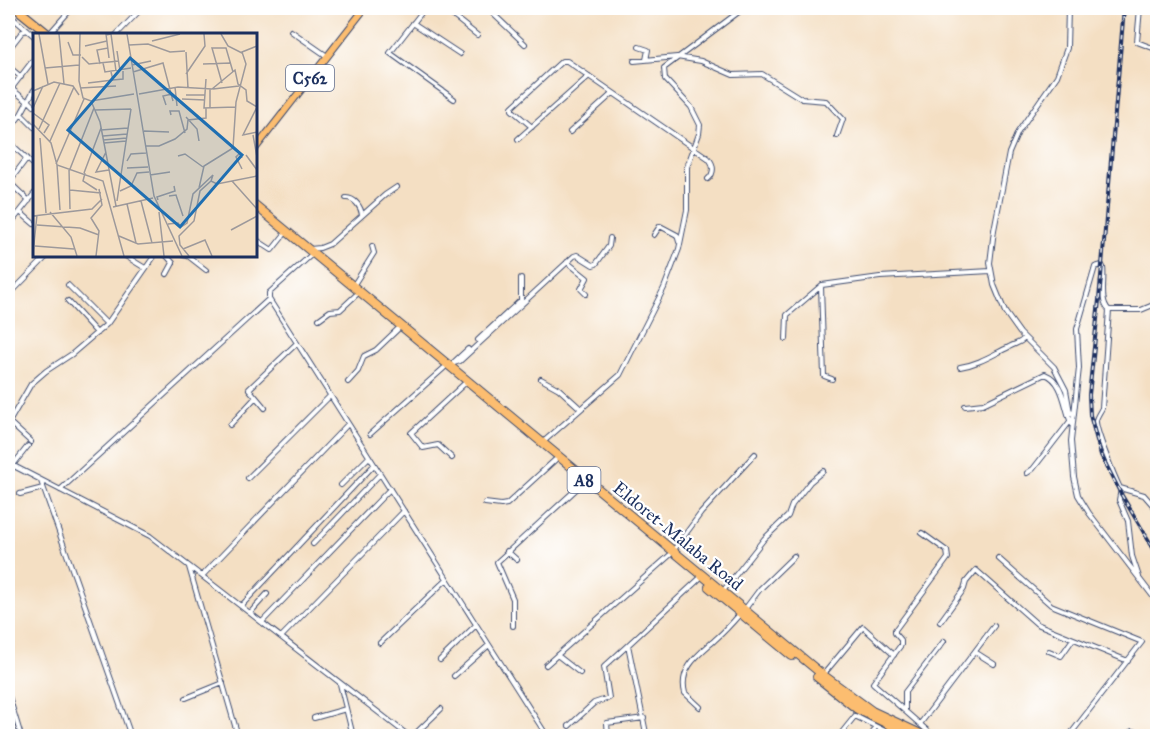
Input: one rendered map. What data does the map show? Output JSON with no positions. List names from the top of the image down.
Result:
{
  "streets": {
    "highway": ["A8", "Eldoret-Malaba Road"],
    "main road": ["C562"]
  }
}
